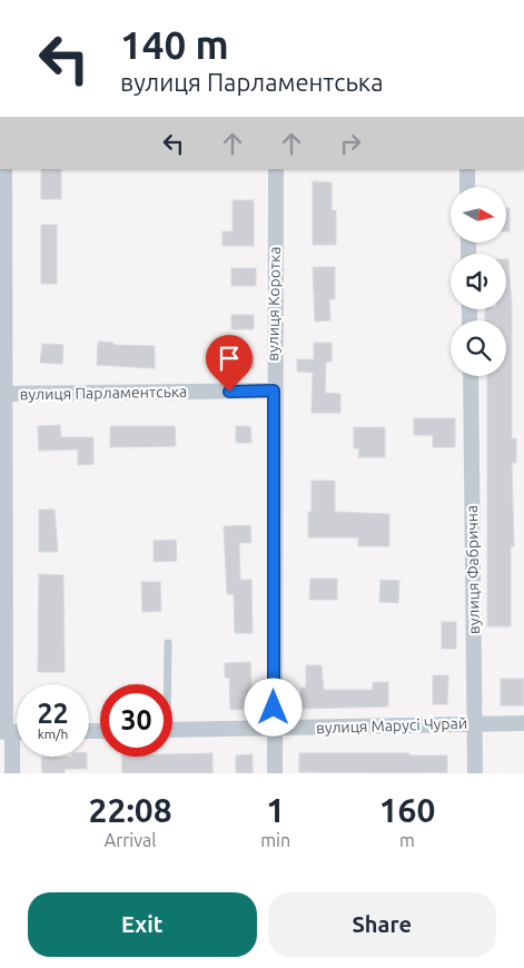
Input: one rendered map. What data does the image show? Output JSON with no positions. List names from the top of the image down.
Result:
{
  "streets": {
    "street": [
      "вулиця Коротка",
      "вулиця Парламентська",
      "вулиця Фабрична",
      "вулиця Марусі Чурай"
    ]
  },
  "crossings": [
    ["вулиця Коротка", "вулиця Парламентська"],
    ["вулиця Коротка", "вулиця Марусі Чурай"],
    ["вулиця Фабрична", "вулиця Марусі Чурай"]
  ],
  "north": "right",
  "page": {
    "turn": ["140 m", "вулиця Парламентська"],
    "speed": "22 km/h",
    "limit": "30",
    "eta": [
      "22:08",
      "Arrival",
      "1",
      "min",
      "160",
      "m"
    ],
    "buttons": ["Exit", "Share"]
  }
}
